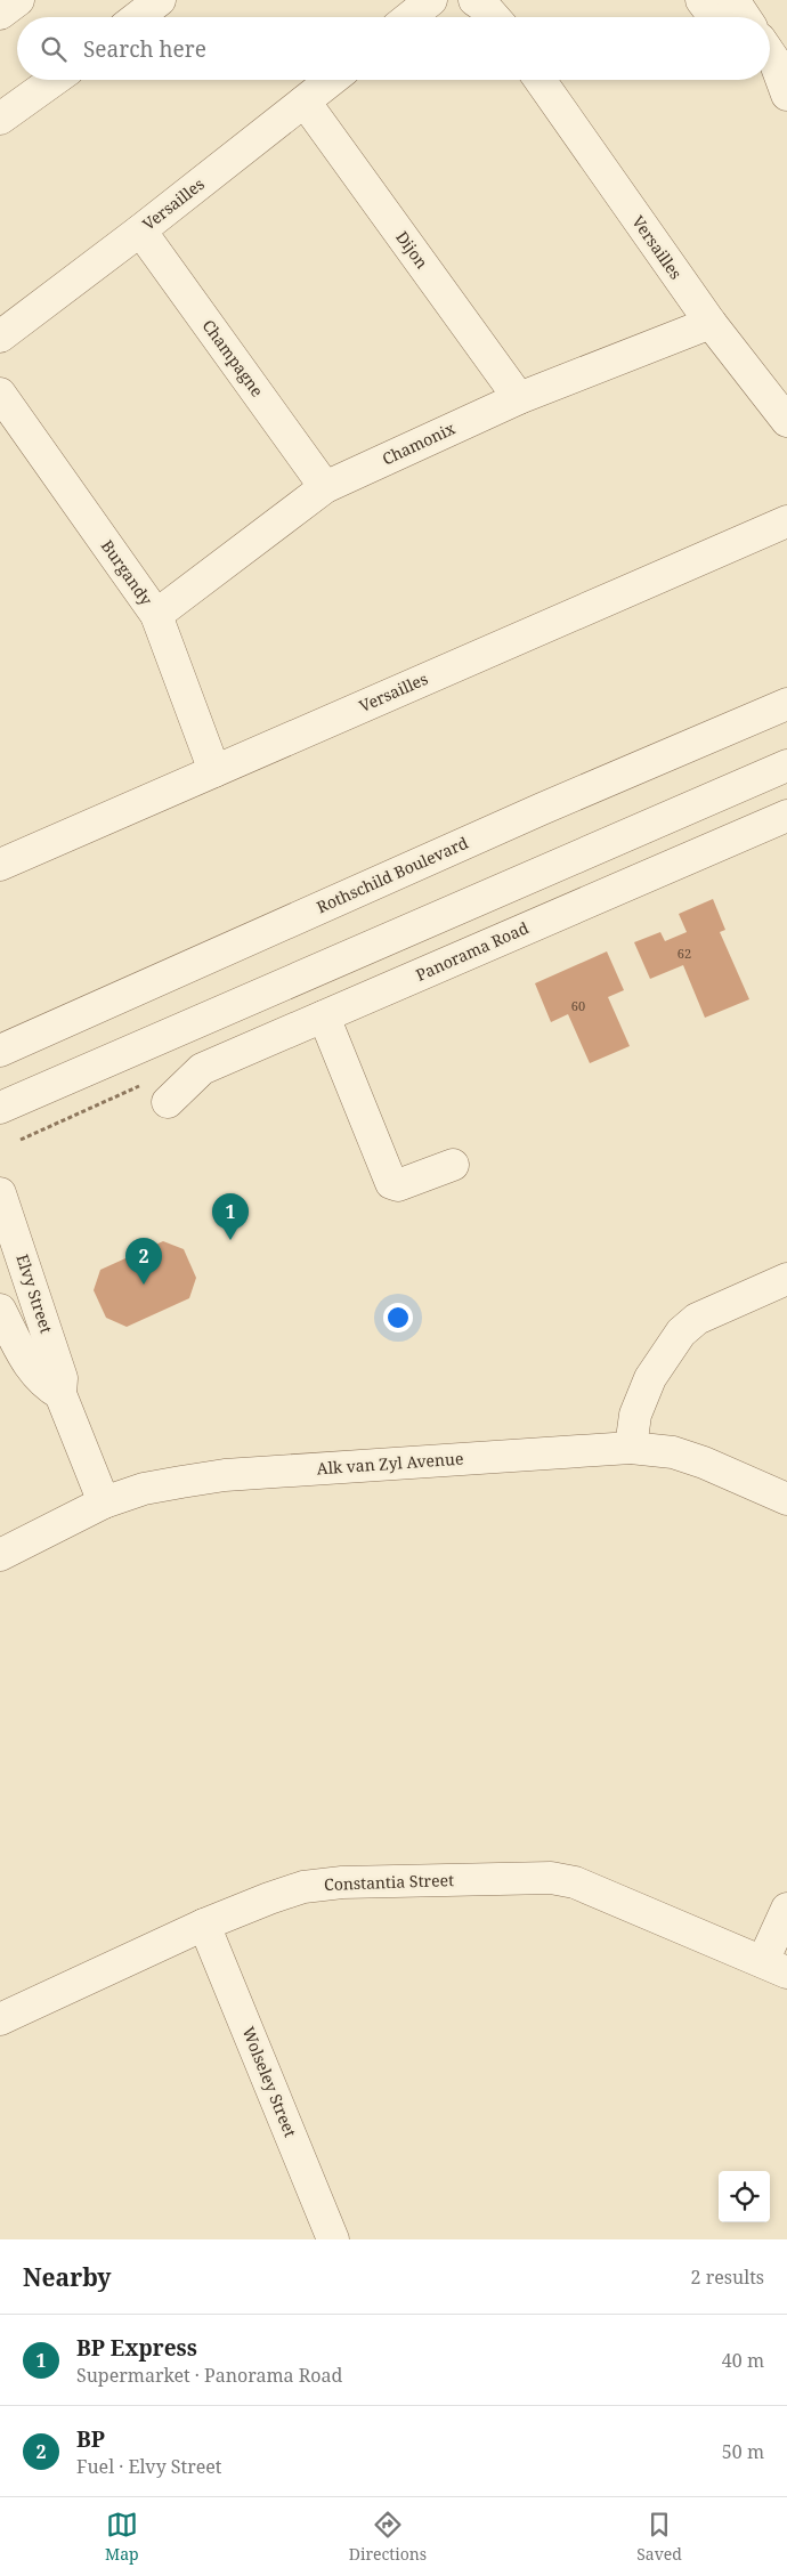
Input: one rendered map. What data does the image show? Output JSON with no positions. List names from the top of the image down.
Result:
{
  "streets": {
    "street": [
      "Versailles",
      "Dijon",
      "Champagne",
      "Chamonix",
      "Burgandy",
      "Rothschild Boulevard",
      "Panorama Road",
      "Elvy Street",
      "Alk van Zyl Avenue",
      "Constantia Street",
      "Wolseley Street"
    ]
  },
  "crossings": [
    ["Versailles", "Dijon"],
    ["Versailles", "Champagne"],
    ["Versailles", "Chamonix"],
    ["Versailles", "Burgandy"],
    ["Dijon", "Chamonix"],
    ["Champagne", "Chamonix"],
    ["Chamonix", "Burgandy"],
    ["Elvy Street", "Alk van Zyl Avenue"],
    ["Constantia Street", "Wolseley Street"]
  ],
  "house_numbers": ["62", "60"],
  "page": {
    "search": "Search here",
    "pins": ["1", "2"],
    "heading": ["Nearby", "2 results"],
    "list": [
      {
        "mark": "1",
        "name": "BP Express",
        "note": "Supermarket · Panorama Road",
        "value": "40 m"
      },
      {
        "mark": "2",
        "name": "BP",
        "note": "Fuel · Elvy Street",
        "value": "50 m"
      }
    ],
    "nav": ["Map", "Directions", "Saved"]
  }
}
